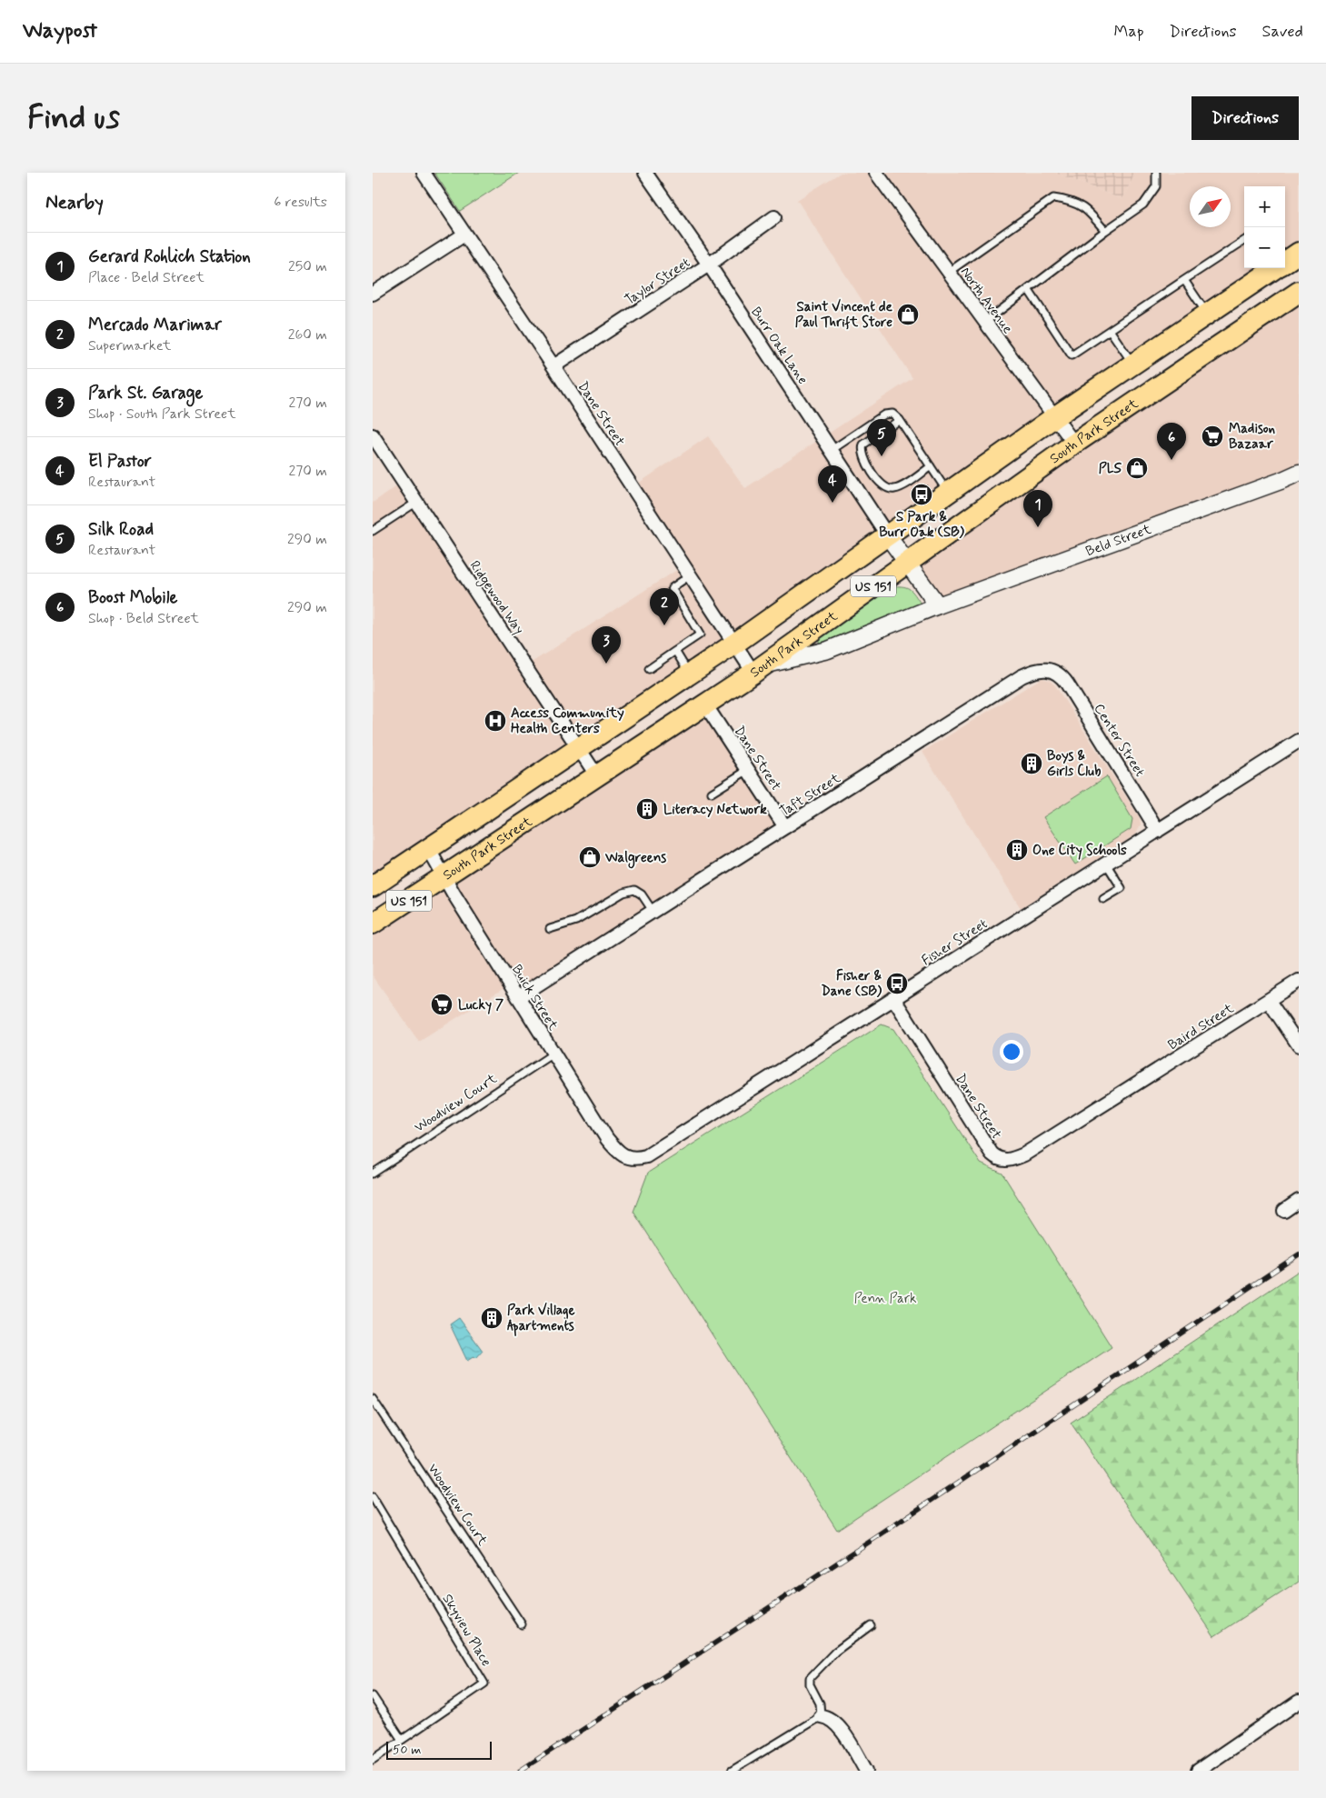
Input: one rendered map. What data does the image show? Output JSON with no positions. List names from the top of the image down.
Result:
{
  "streets": {
    "main road": ["South Park Street", "US 151"],
    "street": [
      "Taylor Street",
      "North Avenue",
      "Burr Oak Lane",
      "Dane Street",
      "Beld Street",
      "Ridgewood Way",
      "Center Street",
      "Taft Street",
      "Fisher Street",
      "Buick Street",
      "Baird Street"
    ],
    "lane": ["Woodview Court", "Skyview Place"]
  },
  "crossings": [
    ["Taylor Street", "Burr Oak Lane"],
    ["Taylor Street", "Dane Street"],
    ["North Avenue", "South Park Street"],
    ["North Avenue", "US 151"],
    ["Burr Oak Lane", "US 151"],
    ["Dane Street", "South Park Street"],
    ["Dane Street", "Beld Street"],
    ["Dane Street", "US 151"],
    ["Dane Street", "Taft Street"],
    ["Dane Street", "Fisher Street"],
    ["Dane Street", "Baird Street"],
    ["South Park Street", "Beld Street"],
    ["South Park Street", "Ridgewood Way"],
    ["South Park Street", "Buick Street"],
    ["US 151", "Ridgewood Way"],
    ["US 151", "Buick Street"],
    ["Center Street", "Taft Street"],
    ["Center Street", "Fisher Street"],
    ["Taft Street", "Buick Street"],
    ["Fisher Street", "Buick Street"],
    ["Buick Street", "Woodview Court"]
  ],
  "parks": ["Penn Park"],
  "places": {
    "shop": ["Saint Vincent de Paul Thrift Store", "PLS", "Walgreens"],
    "supermarket": ["Madison Bazaar", "Lucky 7"],
    "bus stop": ["S Park & Burr Oak (SB)", "Fisher & Dane (SB)"],
    "hospital": ["Access Community Health Centers"],
    "building": [
      "Boys & Girls Club",
      "Literacy Network",
      "One City Schools",
      "Park Village Apartments"
    ]
  },
  "scale_bar": "50 m",
  "north": "top right",
  "page": {
    "header": "Waypost",
    "nav": ["Map", "Directions", "Saved"],
    "buttons": "Directions",
    "title": "Find us",
    "heading": ["Nearby", "6 results"],
    "map_buttons": ["+", "−"],
    "list": [
      {
        "mark": "1",
        "name": "Gerard Rohlich Station",
        "note": "Place · Beld Street",
        "value": "250 m"
      },
      {
        "mark": "2",
        "name": "Mercado Marimar",
        "note": "Supermarket",
        "value": "260 m"
      },
      {
        "mark": "3",
        "name": "Park St. Garage",
        "note": "Shop · South Park Street",
        "value": "270 m"
      },
      {
        "mark": "4",
        "name": "El Pastor",
        "note": "Restaurant",
        "value": "270 m"
      },
      {
        "mark": "5",
        "name": "Silk Road",
        "note": "Restaurant",
        "value": "290 m"
      },
      {
        "mark": "6",
        "name": "Boost Mobile",
        "note": "Shop · Beld Street",
        "value": "290 m"
      }
    ],
    "pins": [
      "5",
      "6",
      "4",
      "1",
      "2",
      "3"
    ],
    "scale": "50 m"
  }
}
